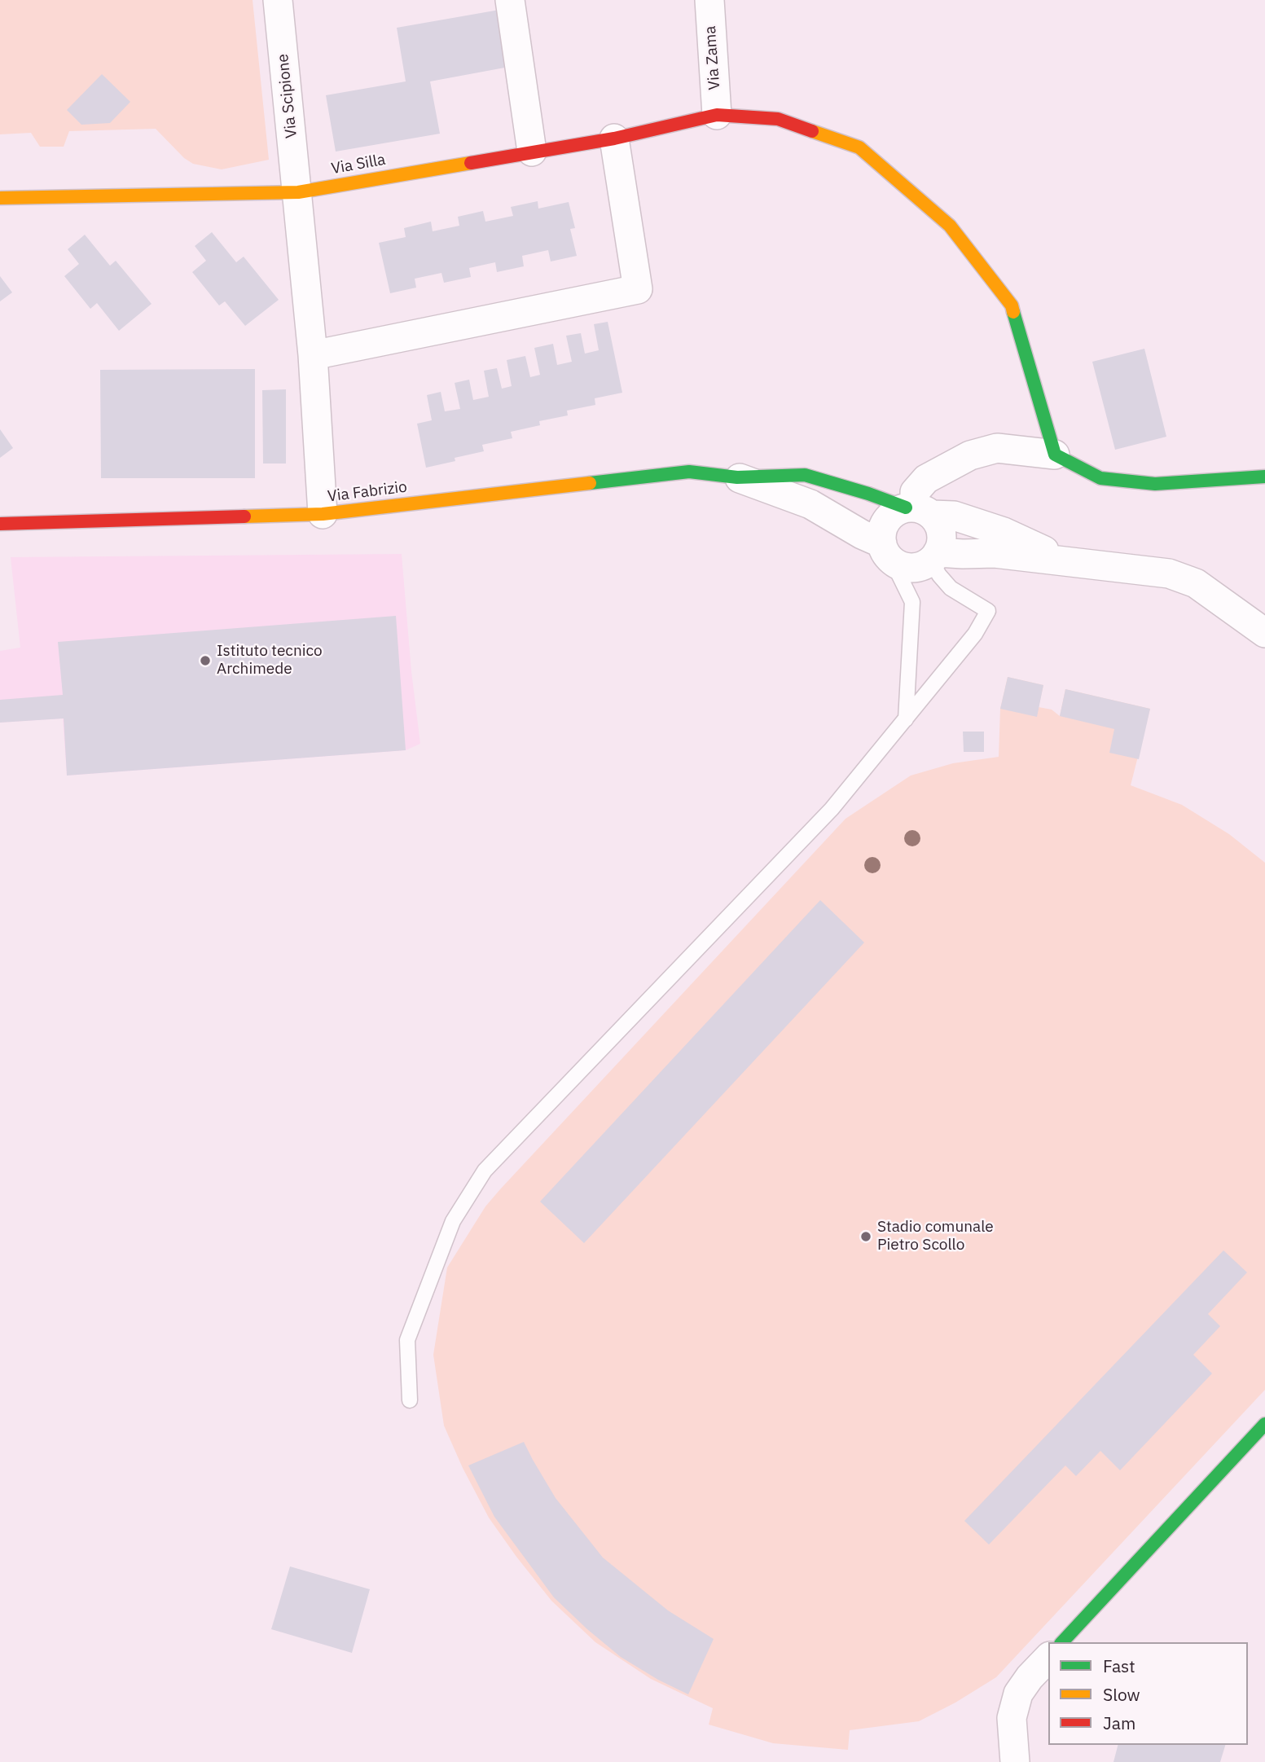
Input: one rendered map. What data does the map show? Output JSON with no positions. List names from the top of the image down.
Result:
{
  "streets": {
    "street": [
      "Via Zama",
      "Via Scipione",
      "Via Silla",
      "Via Fabrizio"
    ]
  },
  "crossings": [
    ["Via Zama", "Via Silla"],
    ["Via Scipione", "Via Silla"],
    ["Via Scipione", "Via Fabrizio"]
  ],
  "places": ["Istituto tecnico Archimede", "Stadio comunale Pietro Scollo"],
  "legend": ["Fast", "Slow", "Jam"]
}
